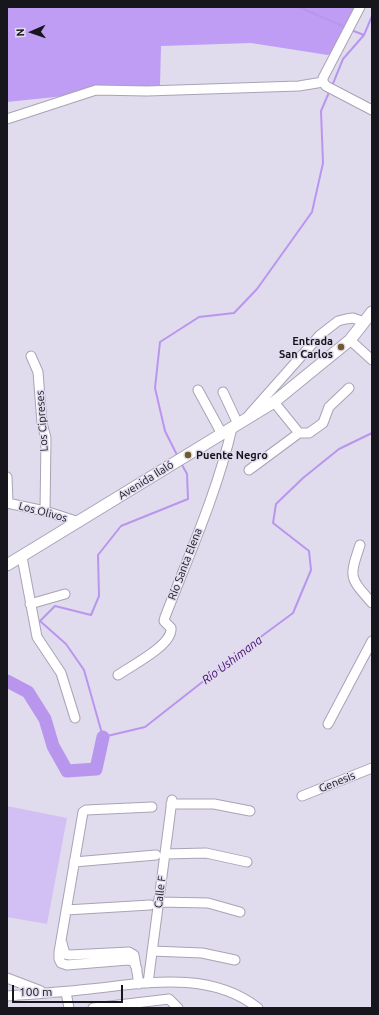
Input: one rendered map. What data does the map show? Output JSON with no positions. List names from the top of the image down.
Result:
{
  "streets": {
    "main road": ["Avenida Ilaló"],
    "street": [
      "Los Cipreses",
      "Los Olivos",
      "Río Santa Elena",
      "Genesis",
      "Calle F"
    ]
  },
  "crossings": [
    ["Los Cipreses", "Los Olivos"],
    ["Avenida Ilaló", "Los Olivos"],
    ["Avenida Ilaló", "Río Santa Elena"]
  ],
  "water": ["Río Ushimana"],
  "places": ["Entrada San Carlos", "Puente Negro"],
  "scale_bar": "100 m",
  "north": "left"
}
